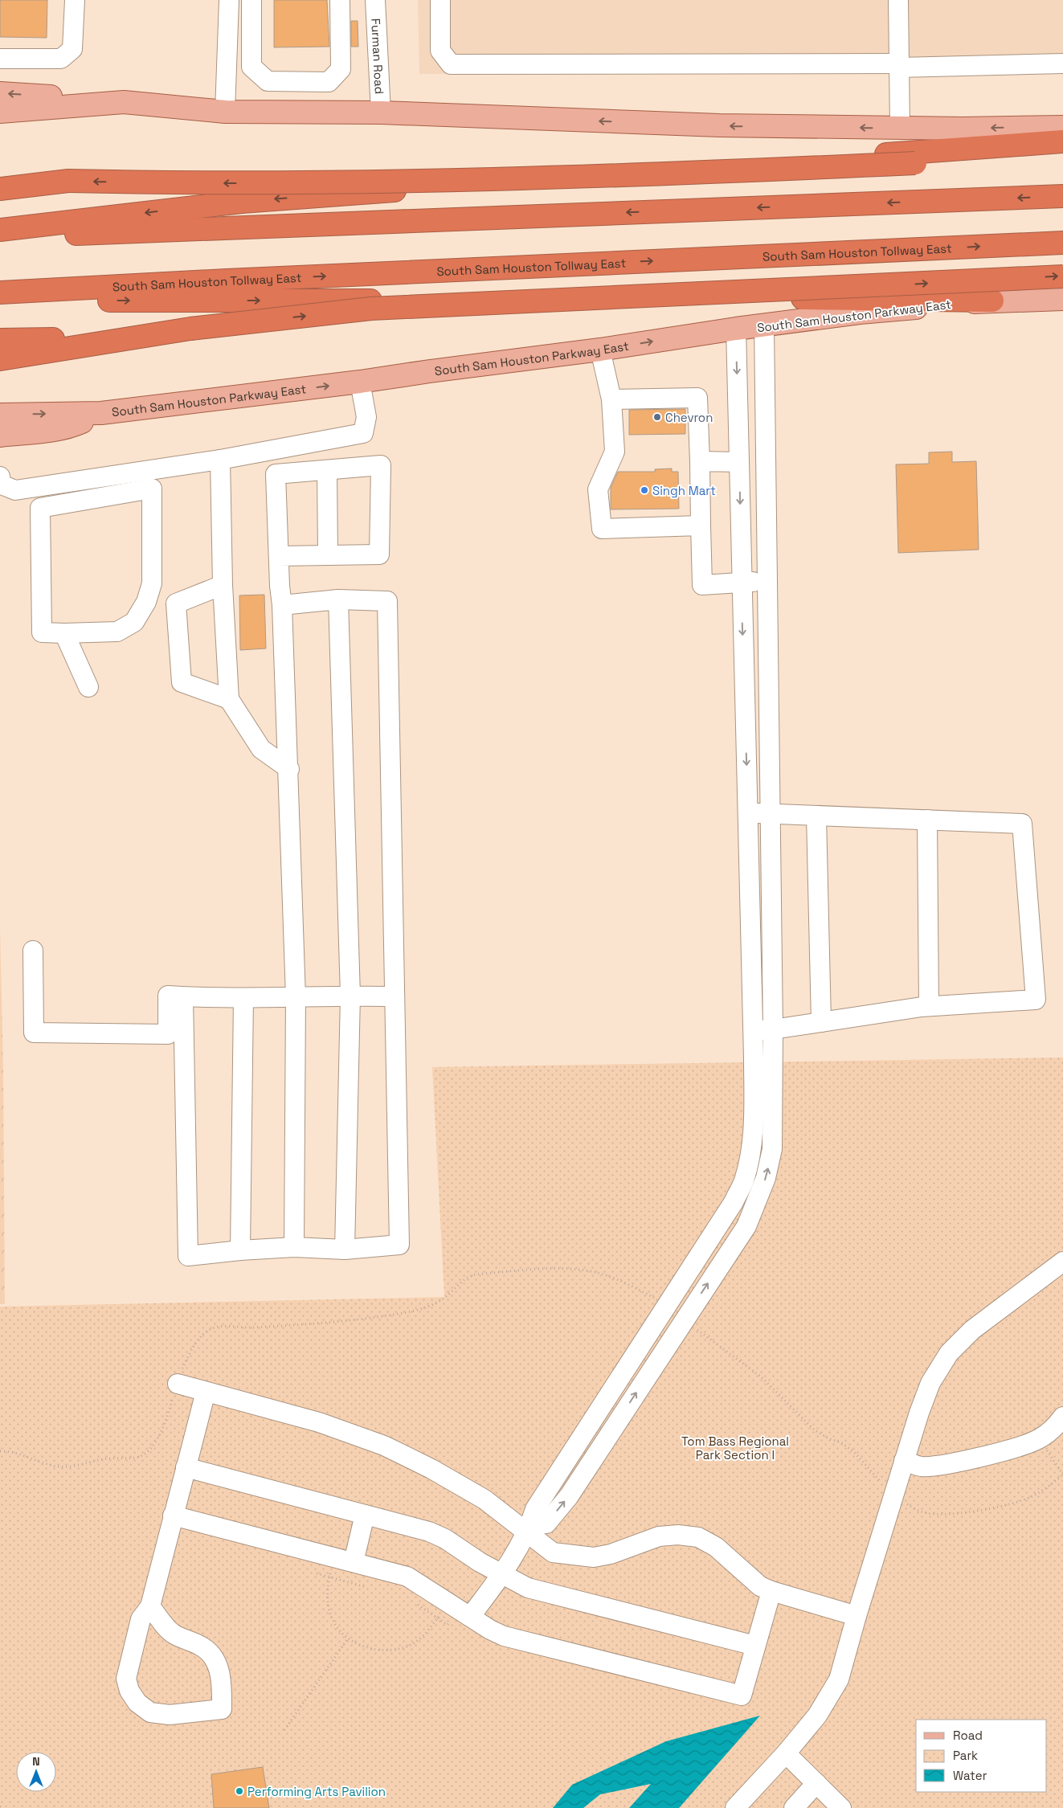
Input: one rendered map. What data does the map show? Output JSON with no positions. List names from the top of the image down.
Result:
{
  "streets": {
    "highway": ["South Sam Houston Tollway East"],
    "main road": ["South Sam Houston Parkway East"],
    "street": ["Furman Road"]
  },
  "one_way": ["South Sam Houston Parkway East"],
  "parks": ["Tom Bass Regional Park Section I"],
  "places": ["Chevron", "Singh Mart", "Performing Arts Pavilion"],
  "legend": ["Road", "Park", "Water"],
  "north": "top"
}
